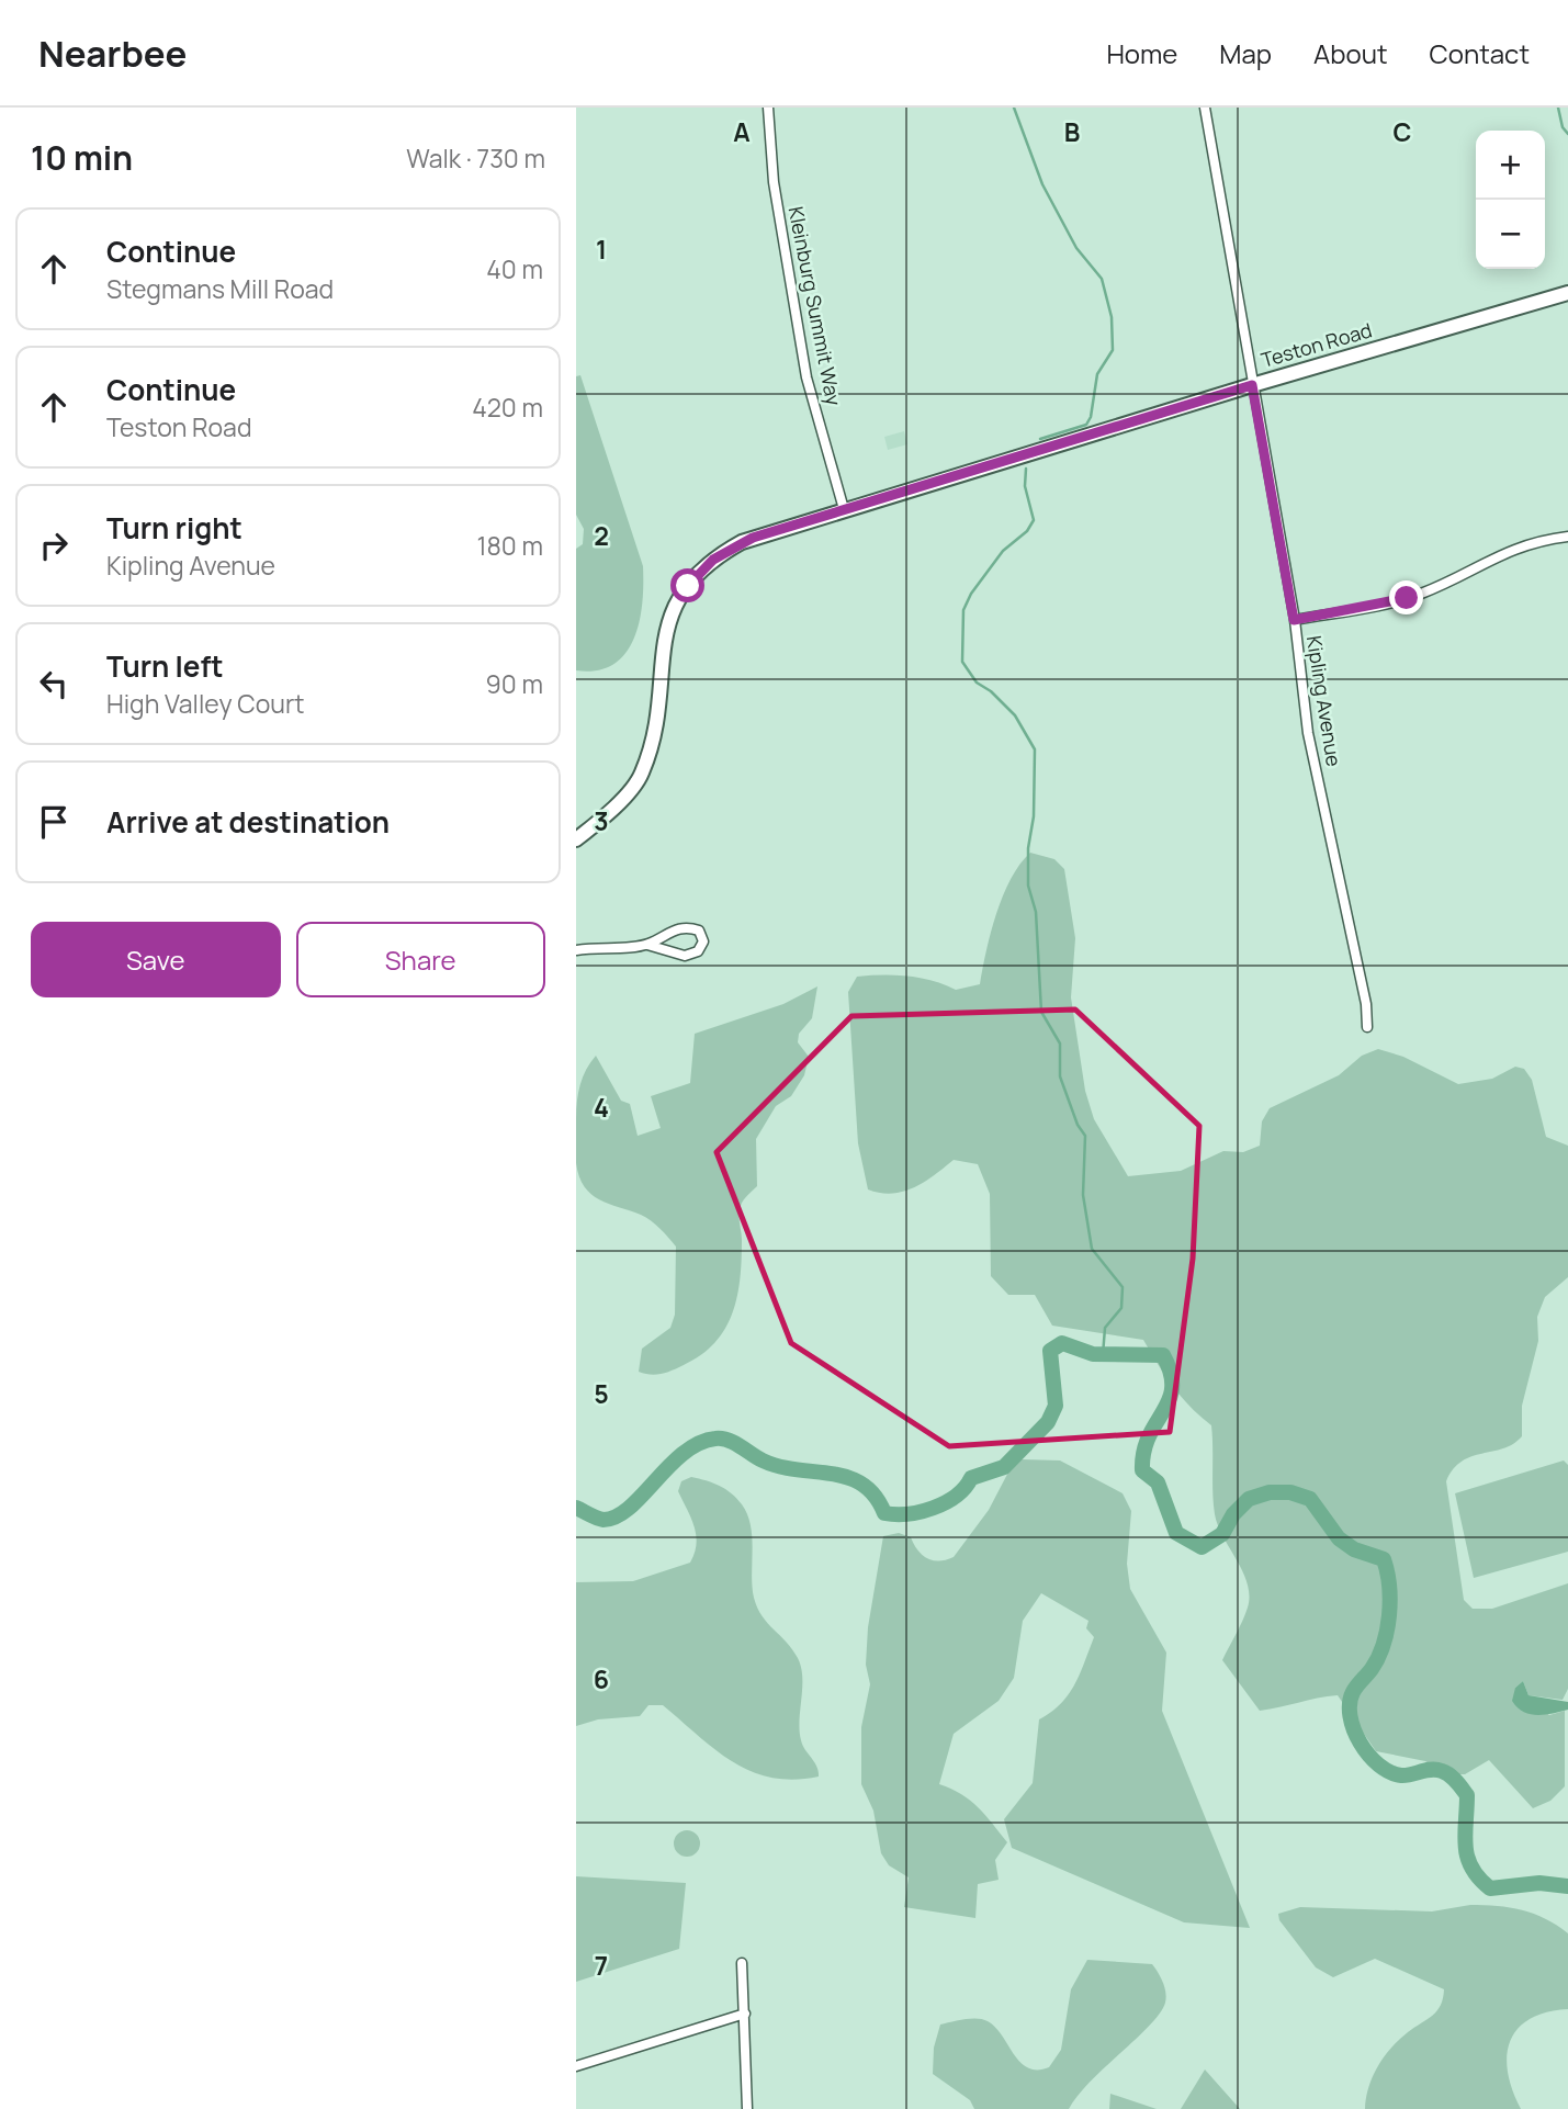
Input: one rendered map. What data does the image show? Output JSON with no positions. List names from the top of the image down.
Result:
{
  "streets": {
    "street": ["Kleinburg Summit Way", "Teston Road", "Kipling Avenue"]
  },
  "crossings": [
    ["Kleinburg Summit Way", "Teston Road"],
    ["Teston Road", "Kipling Avenue"]
  ],
  "page": {
    "header": "Nearbee",
    "nav": [
      "Home",
      "Map",
      "About",
      "Contact"
    ],
    "heading": ["10 min", "Walk · 730 m"],
    "map_buttons": ["+", "−"],
    "list": [
      ["Continue", "Stegmans Mill Road", "40 m"],
      ["Continue", "Teston Road", "420 m"],
      ["Turn right", "Kipling Avenue", "180 m"],
      ["Turn left", "High Valley Court", "90 m"],
      "Arrive at destination"
    ],
    "buttons": ["Save", "Share"]
  },
  "grid": {
    "columns": ["A", "B", "C"],
    "rows": [
      "1",
      "2",
      "3",
      "4",
      "5",
      "6",
      "7"
    ]
  }
}
